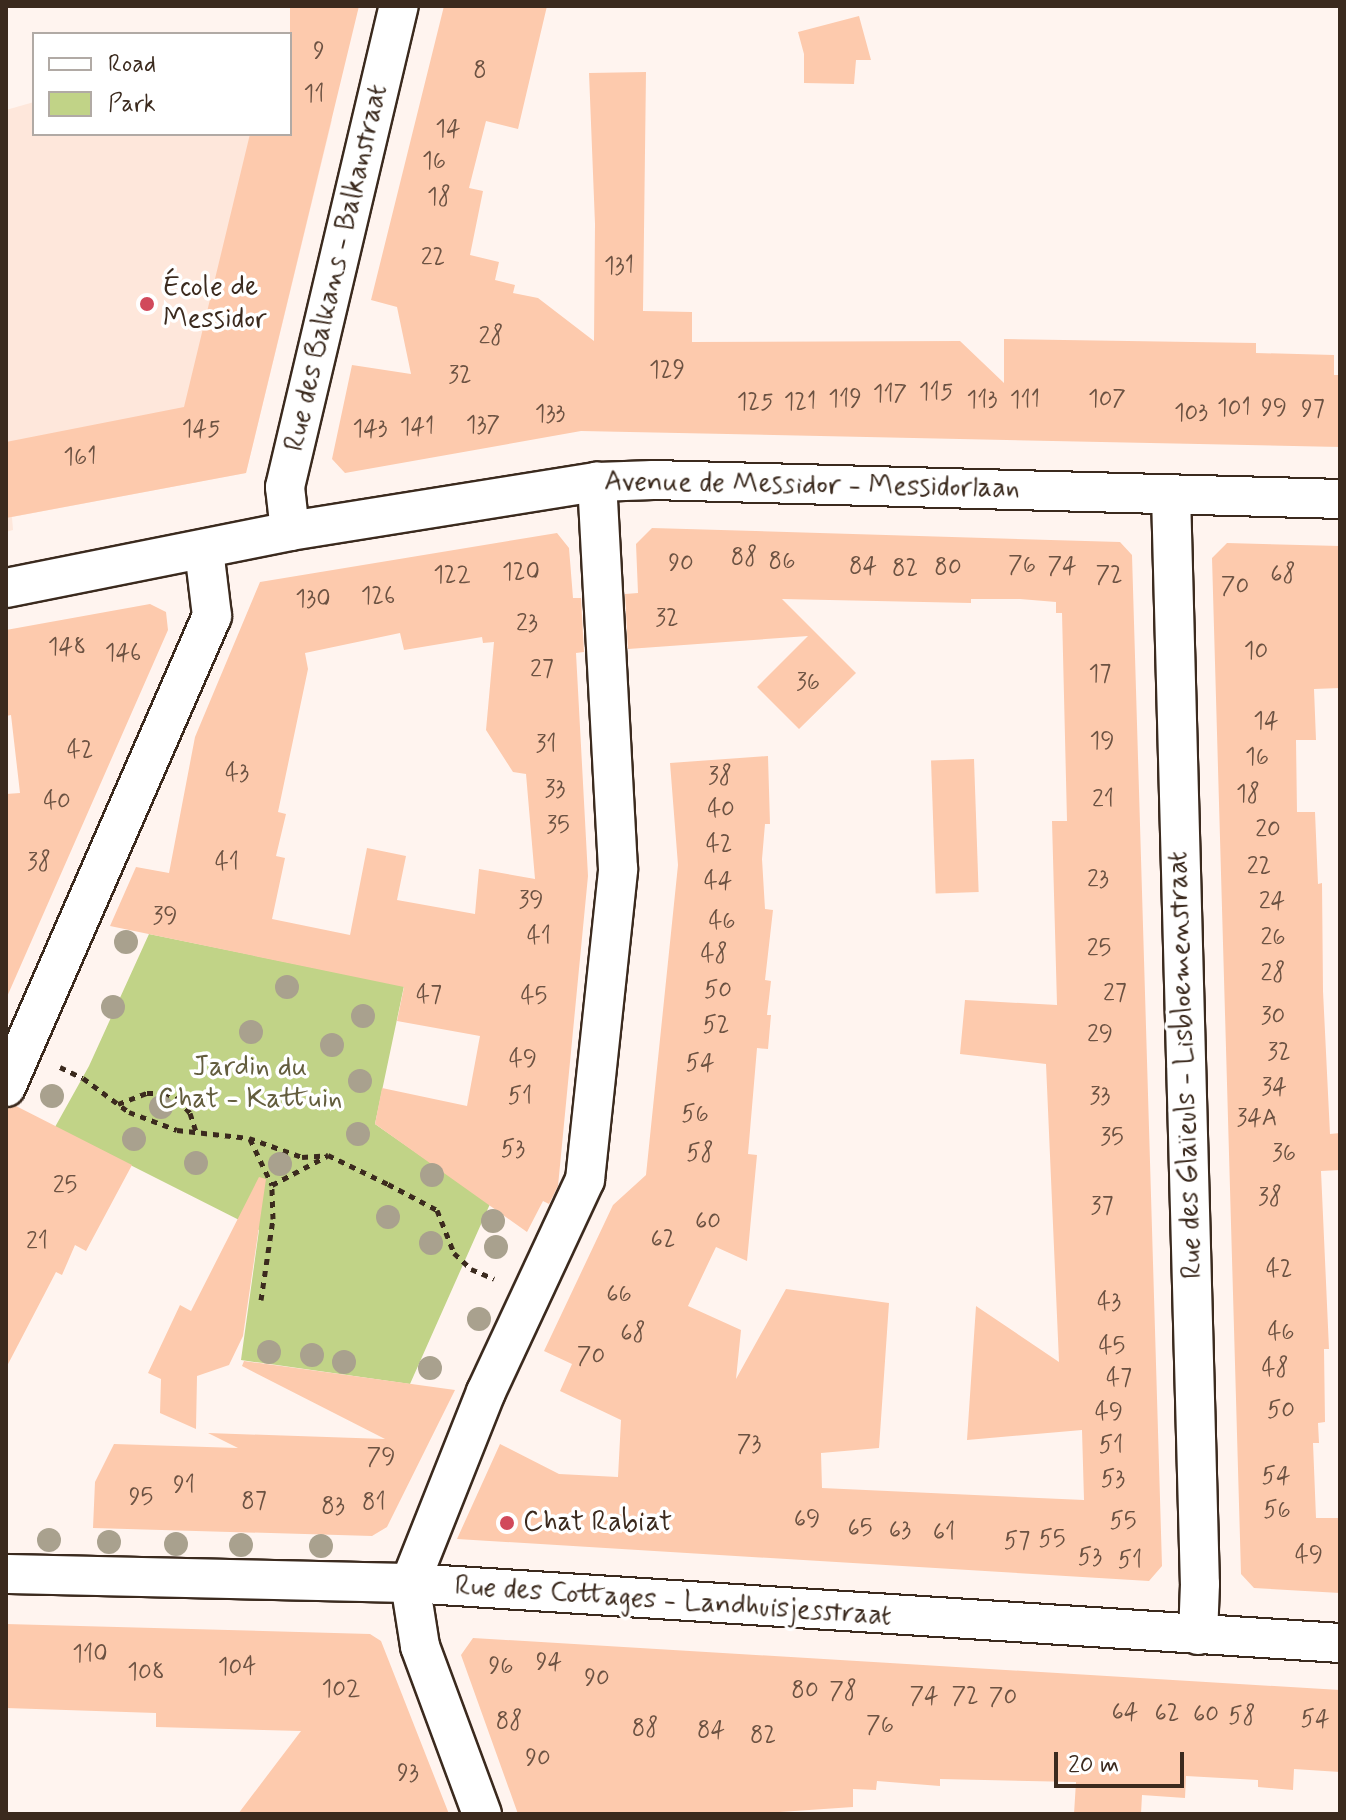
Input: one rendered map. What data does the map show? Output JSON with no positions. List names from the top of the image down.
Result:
{
  "streets": {
    "street": [
      "Rue des Balkans - Balkanstraat",
      "Avenue de Messidor - Messidorlaan",
      "Rue des Glaïeuls - Lisbloemenstraat",
      "Rue des Cottages - Landhuisjesstraat"
    ]
  },
  "crossings": [
    ["Rue des Balkans - Balkanstraat", "Avenue de Messidor - Messidorlaan"],
    ["Avenue de Messidor - Messidorlaan", "Rue des Glaïeuls - Lisbloemenstraat"],
    ["Rue des Glaïeuls - Lisbloemenstraat", "Rue des Cottages - Landhuisjesstraat"]
  ],
  "parks": ["Jardin du Chat - Kattuin"],
  "places": ["École de Messidor", "Chat Rabiat"],
  "house_numbers": [
    "9",
    "8",
    "11",
    "14",
    "16",
    "18",
    "22",
    "131",
    "28",
    "129",
    "32",
    "115",
    "117",
    "119",
    "107",
    "113",
    "111",
    "125",
    "121",
    "101",
    "99",
    "97",
    "103",
    "133",
    "137",
    "141",
    "145",
    "143",
    "161",
    "88",
    "86",
    "90",
    "76",
    "84",
    "74",
    "80",
    "82",
    "120",
    "68",
    "122",
    "72",
    "70",
    "126",
    "130",
    "32",
    "23",
    "148",
    "10",
    "146",
    "27",
    "17",
    "36",
    "14",
    "19",
    "31",
    "42",
    "16",
    "43",
    "38",
    "33",
    "18",
    "21",
    "40",
    "40",
    "35",
    "20",
    "42",
    "38",
    "41",
    "22",
    "23",
    "44",
    "39",
    "24",
    "39",
    "46",
    "41",
    "26",
    "25",
    "48",
    "28",
    "50",
    "27",
    "47",
    "45",
    "30",
    "52",
    "29",
    "32",
    "49",
    "54",
    "34",
    "51",
    "33",
    "56",
    "34A",
    "35",
    "53",
    "58",
    "36",
    "25",
    "38",
    "37",
    "60",
    "62",
    "21",
    "42",
    "66",
    "43",
    "46",
    "68",
    "45",
    "70",
    "48",
    "47",
    "50",
    "49",
    "73",
    "51",
    "79",
    "54",
    "53",
    "91",
    "95",
    "87",
    "81",
    "83",
    "56",
    "69",
    "55",
    "65",
    "63",
    "61",
    "55",
    "57",
    "49",
    "53",
    "51",
    "110",
    "94",
    "96",
    "104",
    "108",
    "90",
    "102",
    "80",
    "78",
    "74",
    "72",
    "70",
    "64",
    "62",
    "60",
    "58",
    "54",
    "88",
    "76",
    "88",
    "84",
    "82",
    "90",
    "93"
  ],
  "legend": ["Road", "Park"],
  "scale_bar": "20 m"
}
